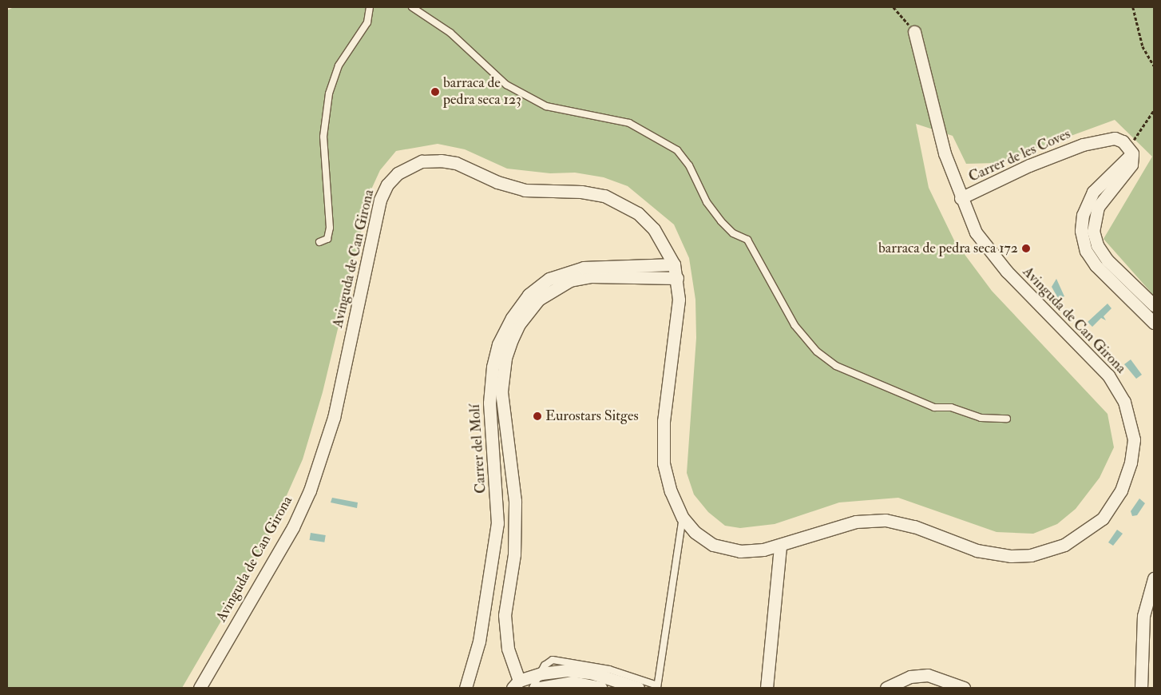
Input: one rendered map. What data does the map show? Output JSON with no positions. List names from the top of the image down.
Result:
{
  "streets": {
    "street": ["Carrer de les Coves", "Avinguda de Can Girona", "Carrer del Molí"]
  },
  "crossings": [
    ["Carrer de les Coves", "Avinguda de Can Girona"],
    ["Avinguda de Can Girona", "Carrer del Molí"]
  ],
  "places": ["barraca de pedra seca 123", "barraca de pedra seca 172", "Eurostars Sitges"]
}
